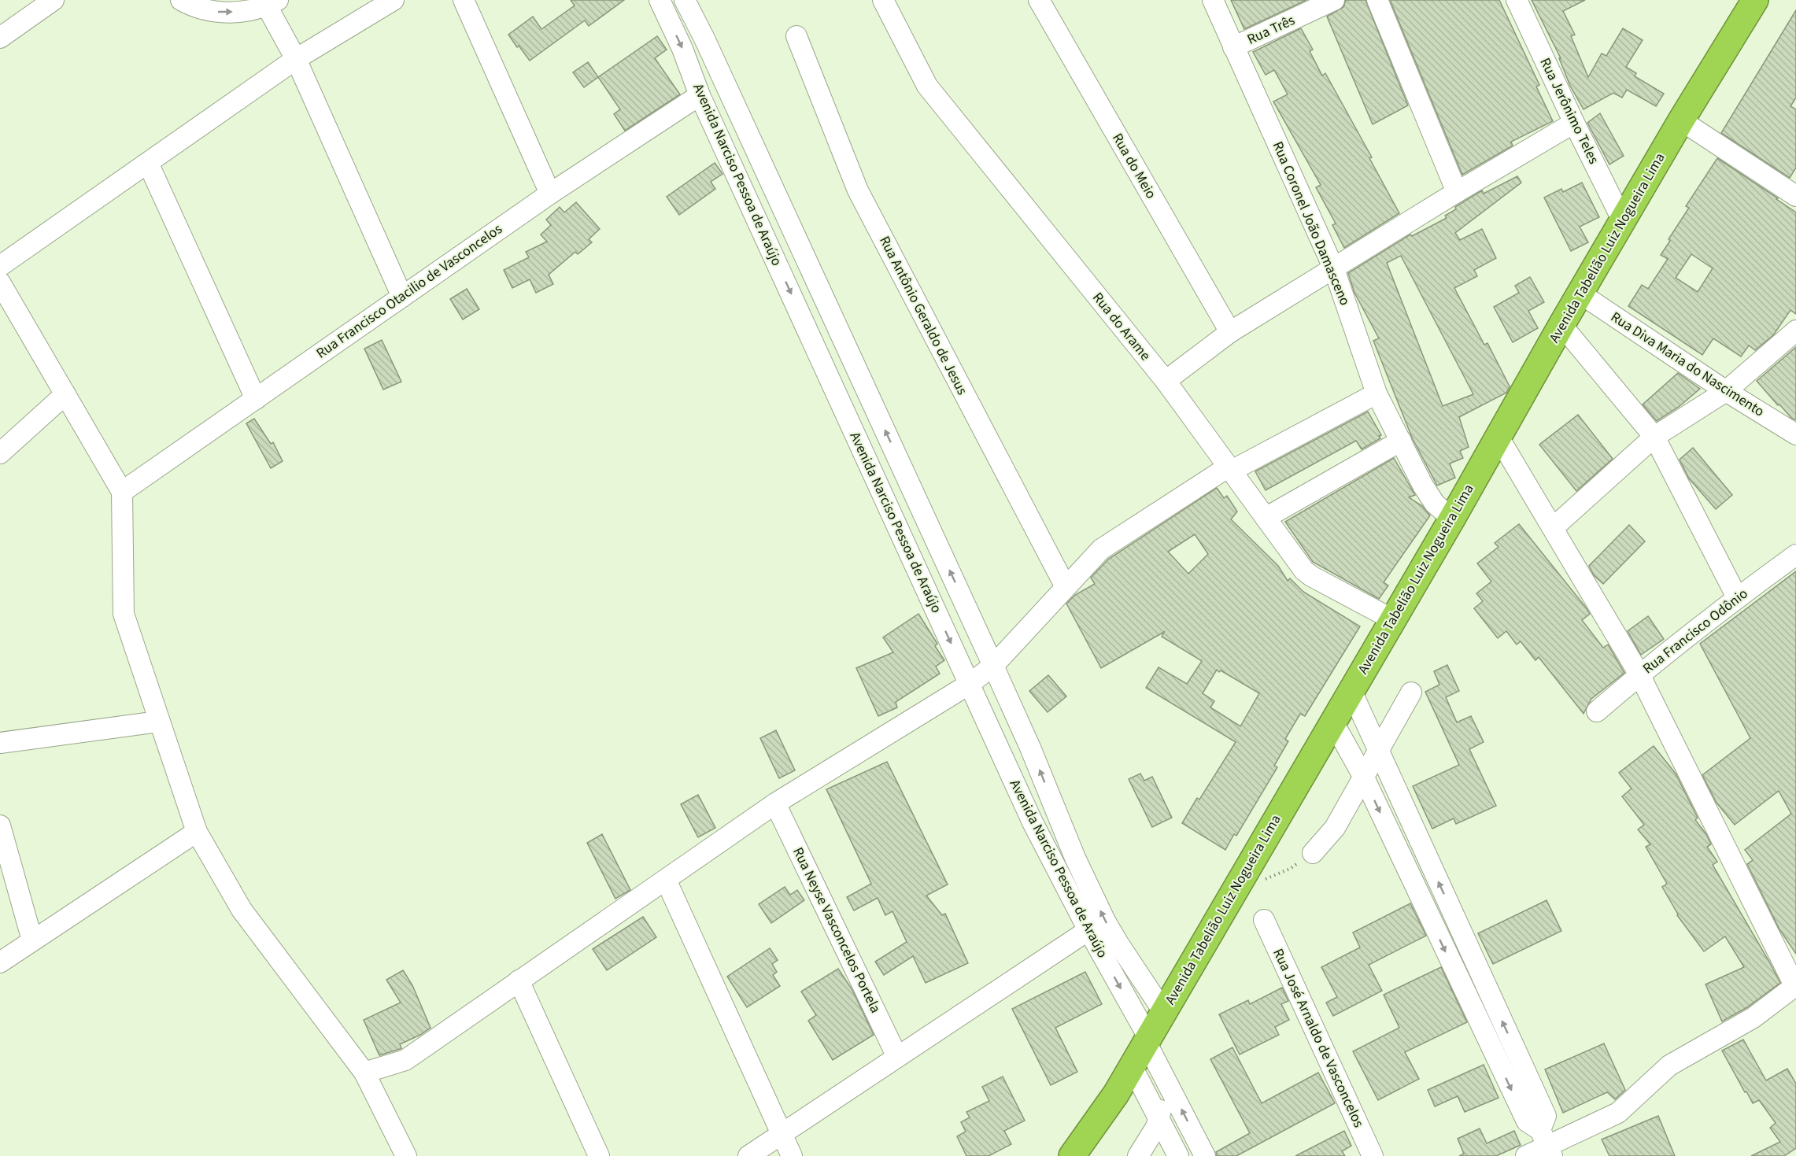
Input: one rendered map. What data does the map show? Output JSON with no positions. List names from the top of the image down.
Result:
{
  "streets": {
    "highway": ["Avenida Tabelião Luiz Nogueira Lima"],
    "street": [
      "Rua Três",
      "Rua Jerônimo Teles",
      "Rua do Meio",
      "Avenida Narciso Pessoa de Araújo",
      "Rua Coronel João Damasceno",
      "Rua Francisco Otacilio de Vasconcelos",
      "Rua Antônio Geraldo de Jesus",
      "Rua do Arame",
      "Rua Diva Maria do Nascimento",
      "Rua Francisco Odônio",
      "Rua Neyse Vasconcelos Portela",
      "Rua José Arnaldo de Vasconcelos"
    ]
  },
  "crossings": [
    ["Rua Três", "Rua Coronel João Damasceno"],
    ["Rua Jerônimo Teles", "Avenida Tabelião Luiz Nogueira Lima"],
    ["Avenida Narciso Pessoa de Araújo", "Avenida Tabelião Luiz Nogueira Lima"],
    ["Avenida Narciso Pessoa de Araújo", "Rua Francisco Otacilio de Vasconcelos"],
    ["Rua Coronel João Damasceno", "Avenida Tabelião Luiz Nogueira Lima"],
    ["Avenida Tabelião Luiz Nogueira Lima", "Rua do Arame"],
    ["Avenida Tabelião Luiz Nogueira Lima", "Rua Diva Maria do Nascimento"]
  ]
}
